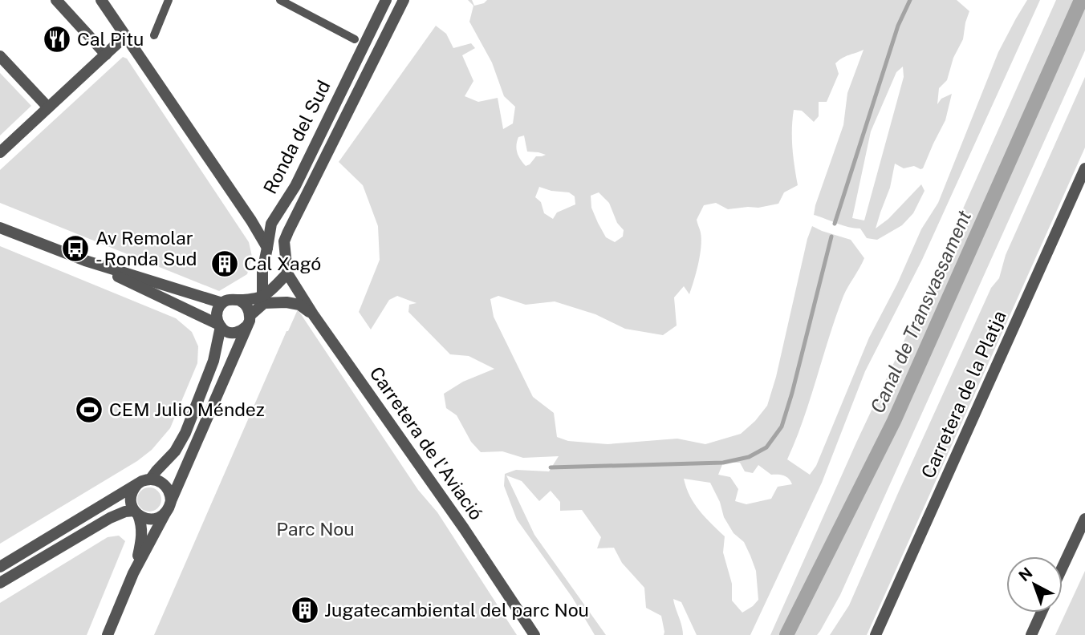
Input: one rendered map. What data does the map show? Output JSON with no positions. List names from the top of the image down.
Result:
{
  "streets": {
    "street": ["Ronda del Sud", "Carretera de la Platja", "Carretera de l'Aviació"]
  },
  "crossings": [
    ["Ronda del Sud", "Carretera de l'Aviació"]
  ],
  "water": ["Canal de Transvassament"],
  "parks": ["Parc Nou"],
  "places": {
    "restaurant": ["Cal Pitu"],
    "bus stop": ["Av Remolar - Ronda Sud"],
    "building": ["Cal Xagó", "Jugatecambiental del parc Nou"],
    "sports": ["CEM Julio Méndez"]
  },
  "north": "top left"
}
